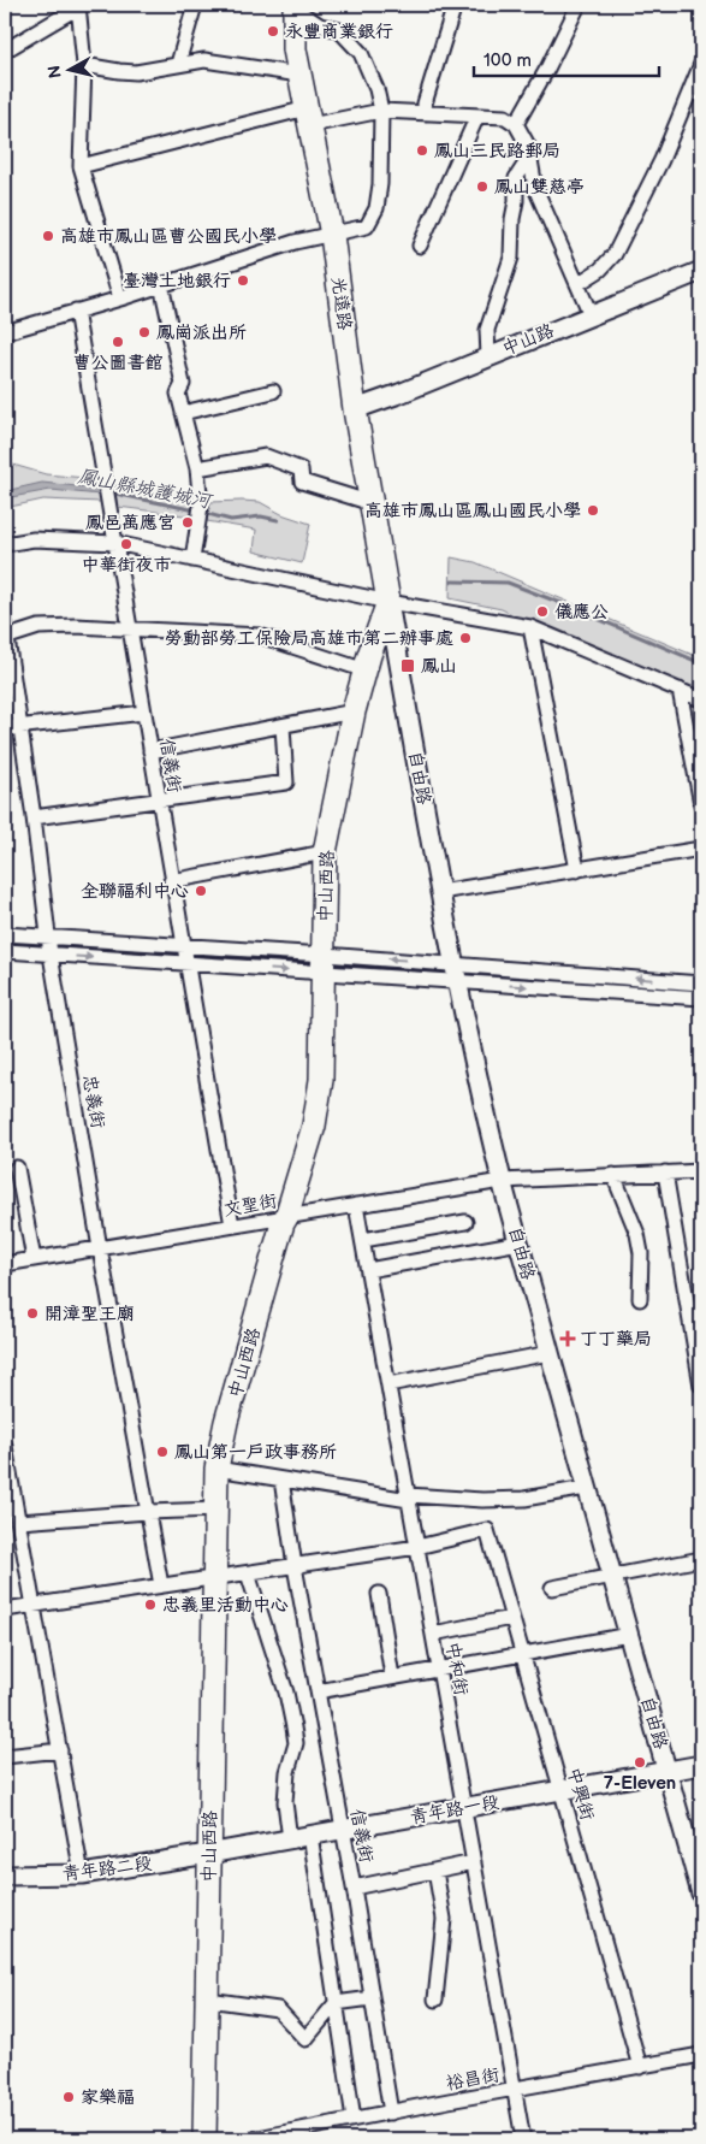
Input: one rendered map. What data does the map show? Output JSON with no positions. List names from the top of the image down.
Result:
{
  "streets": {
    "main road": ["光遠路", "中山西路"],
    "street": [
      "中山路",
      "信義街",
      "自由路",
      "忠義街",
      "文聖街",
      "中和街",
      "中興街",
      "青年路一段",
      "青年路二段",
      "裕昌街"
    ]
  },
  "crossings": [
    ["光遠路", "中山路"],
    ["光遠路", "自由路"],
    ["光遠路", "中山西路"],
    ["信義街", "文聖街"],
    ["信義街", "青年路一段"],
    ["信義街", "裕昌街"],
    ["自由路", "中山西路"],
    ["自由路", "文聖街"],
    ["自由路", "青年路一段"],
    ["中山西路", "文聖街"],
    ["中山西路", "青年路一段"],
    ["中山西路", "青年路二段"],
    ["忠義街", "文聖街"],
    ["文聖街", "中和街"],
    ["中和街", "中興街"],
    ["中和街", "青年路一段"],
    ["中和街", "裕昌街"],
    ["中興街", "青年路一段"],
    ["中興街", "裕昌街"],
    ["青年路一段", "青年路二段"]
  ],
  "water": ["鳳山縣城護城河"],
  "places": {
    "other": [
      "永豐商業銀行",
      "鳳山三民路郵局",
      "鳳山雙慈亭",
      "高雄市鳳山區曹公國民小學",
      "臺灣土地銀行",
      "鳳崗派出所",
      "曹公圖書館",
      "高雄市鳳山區鳳山國民小學",
      "鳳邑萬應宮",
      "中華街夜市",
      "儀應公",
      "勞動部勞工保險局高雄市第二辦事處",
      "全聯福利中心",
      "開漳聖王廟",
      "鳳山第一戶政事務所",
      "忠義里活動中心",
      "7-Eleven",
      "家樂福"
    ],
    "transit": ["鳳山"],
    "health": ["丁丁藥局"]
  },
  "scale_bar": "100 m",
  "north": "left"
}
